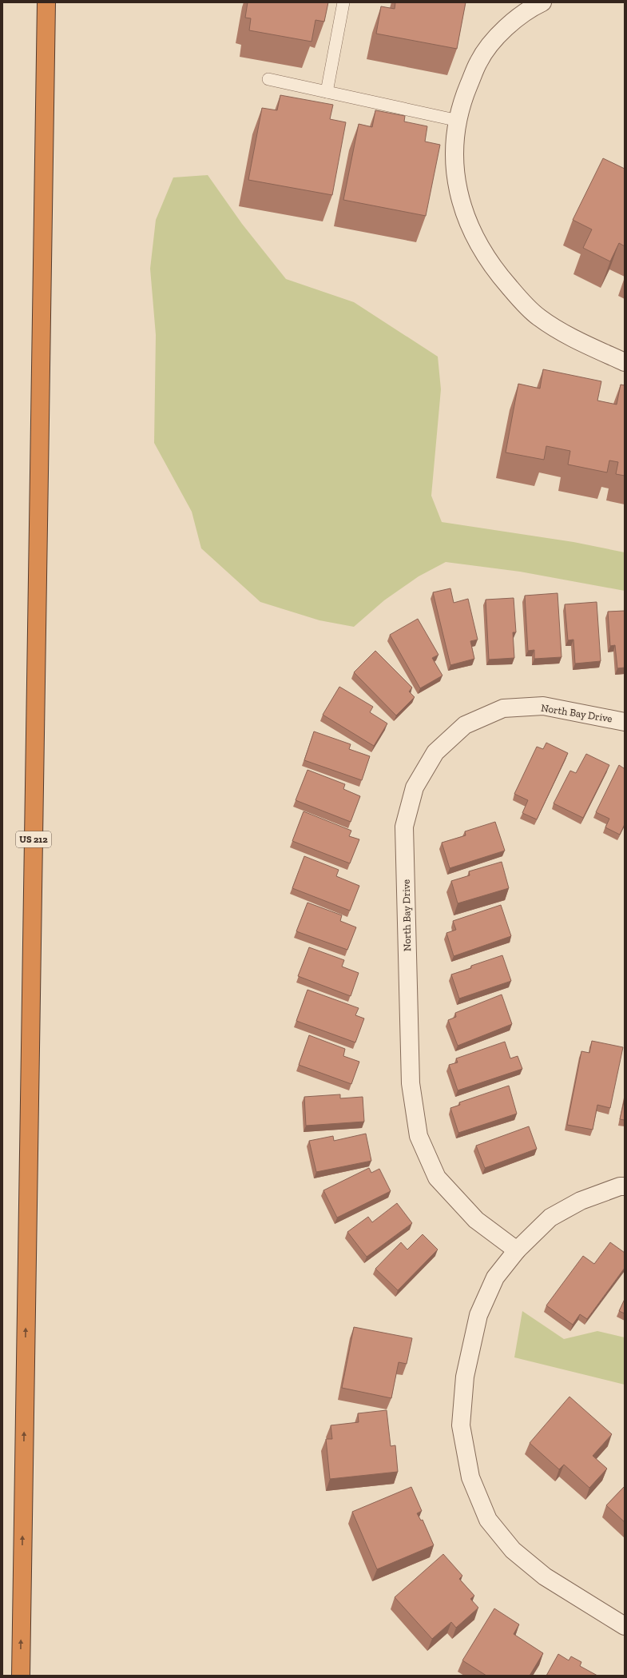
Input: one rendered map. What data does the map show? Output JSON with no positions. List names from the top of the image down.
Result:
{
  "streets": {
    "highway": ["US 212"],
    "street": ["North Bay Drive"]
  }
}
